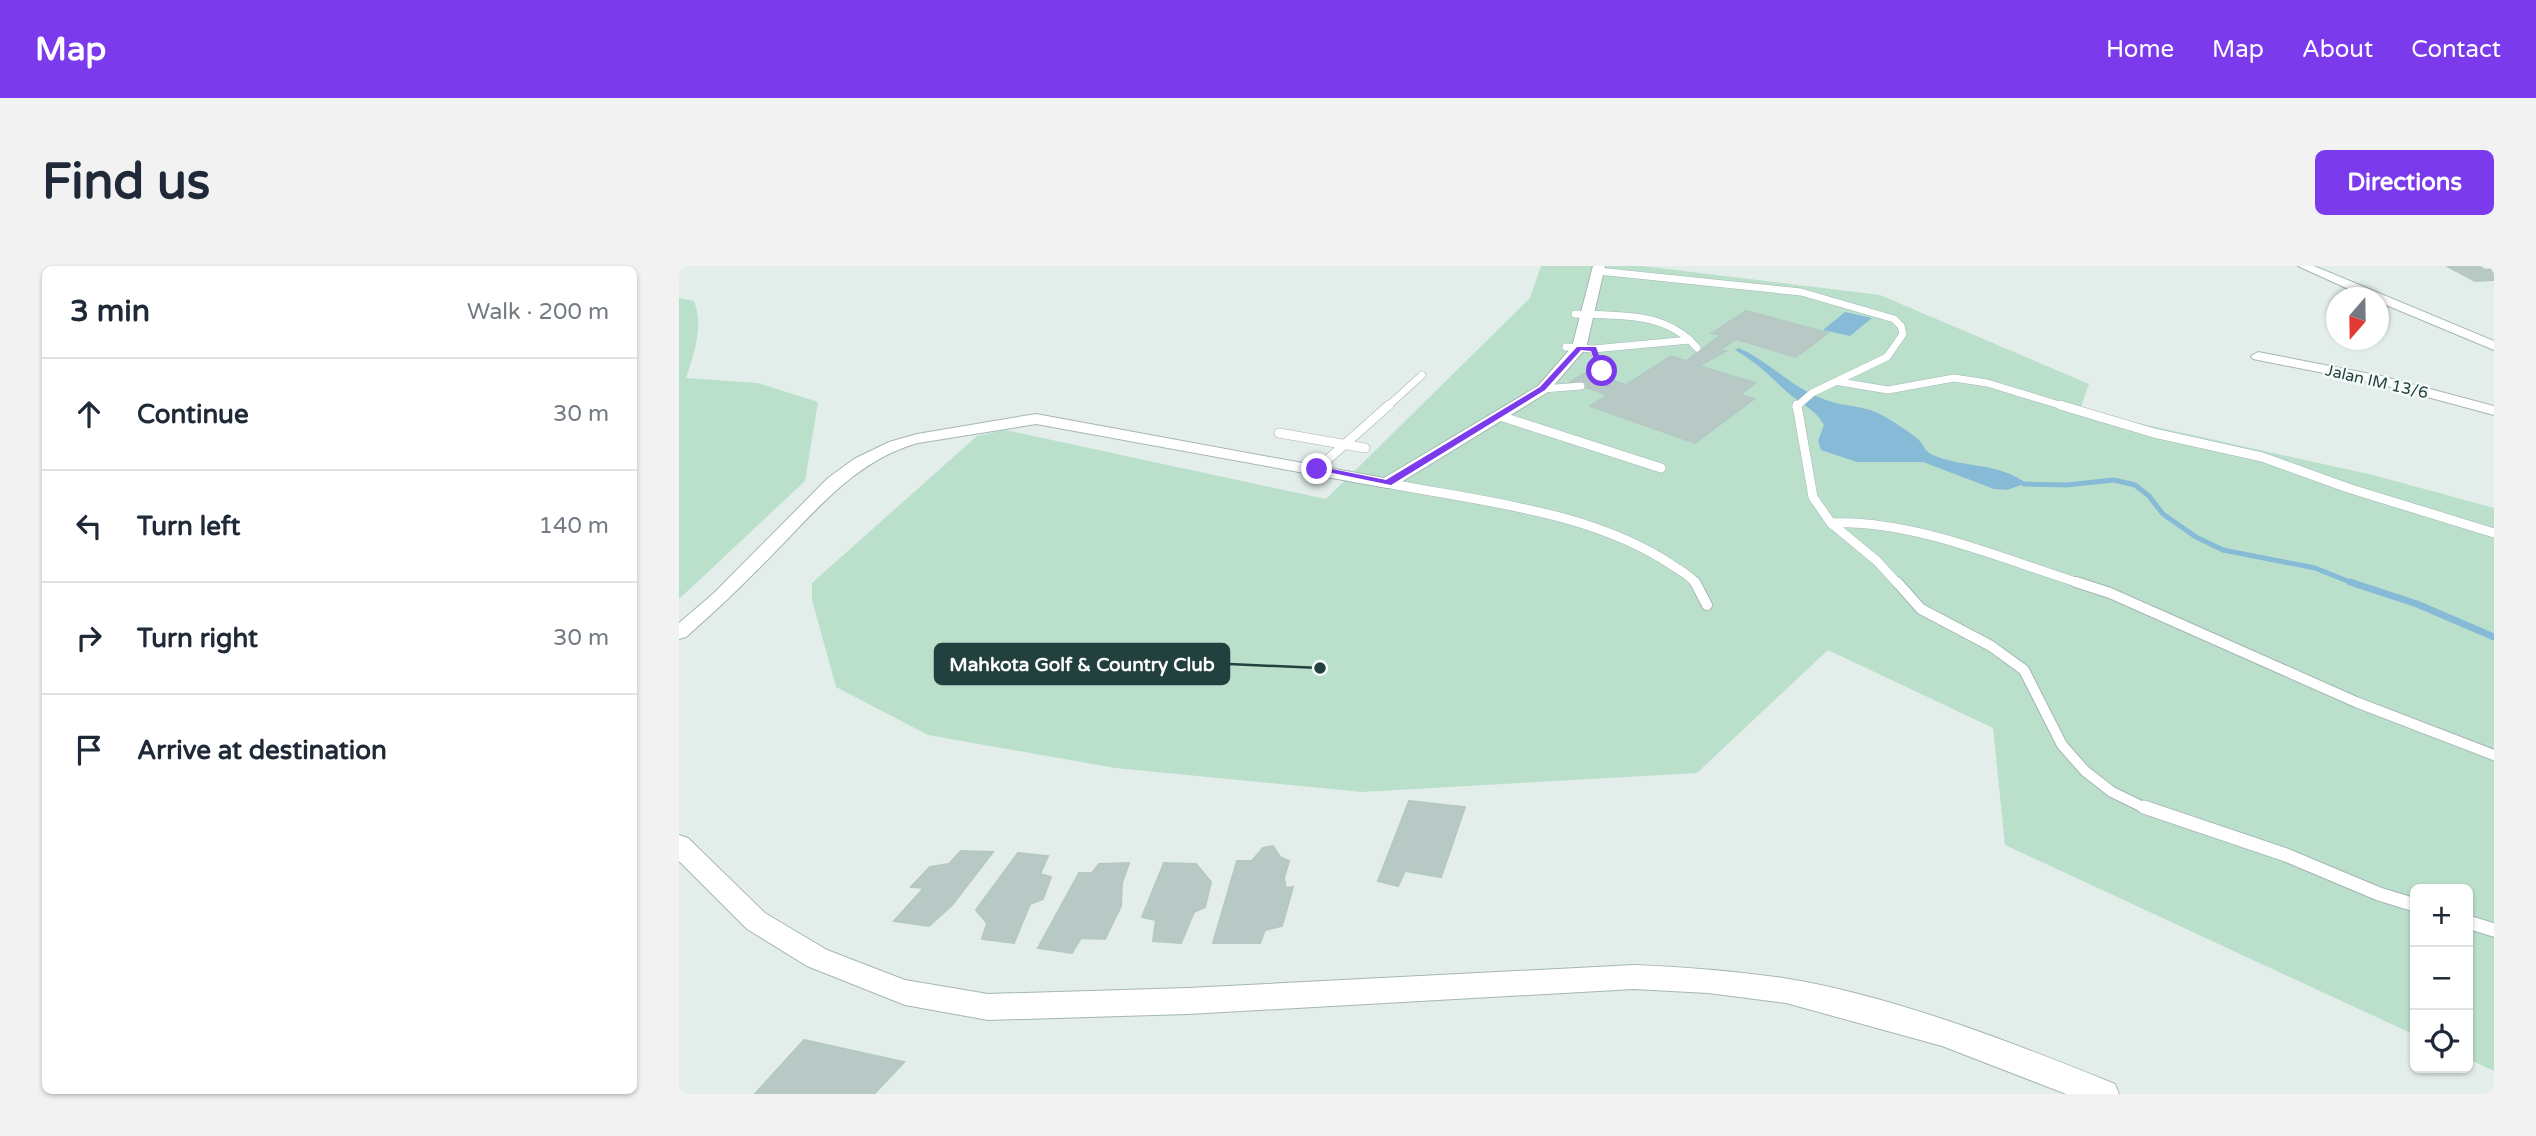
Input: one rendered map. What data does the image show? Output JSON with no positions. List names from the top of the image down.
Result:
{
  "streets": {
    "street": ["Jalan IM 13/6"]
  },
  "places": ["Mahkota Golf & Country Club"],
  "north": "bottom",
  "page": {
    "header": "Map",
    "nav": [
      "Home",
      "Map",
      "About",
      "Contact"
    ],
    "buttons": "Directions",
    "title": "Find us",
    "heading": ["3 min", "Walk · 200 m"],
    "list": [
      ["Continue", "30 m"],
      ["Turn left", "140 m"],
      ["Turn right", "30 m"],
      "Arrive at destination"
    ],
    "map_buttons": ["+", "−"]
  }
}
